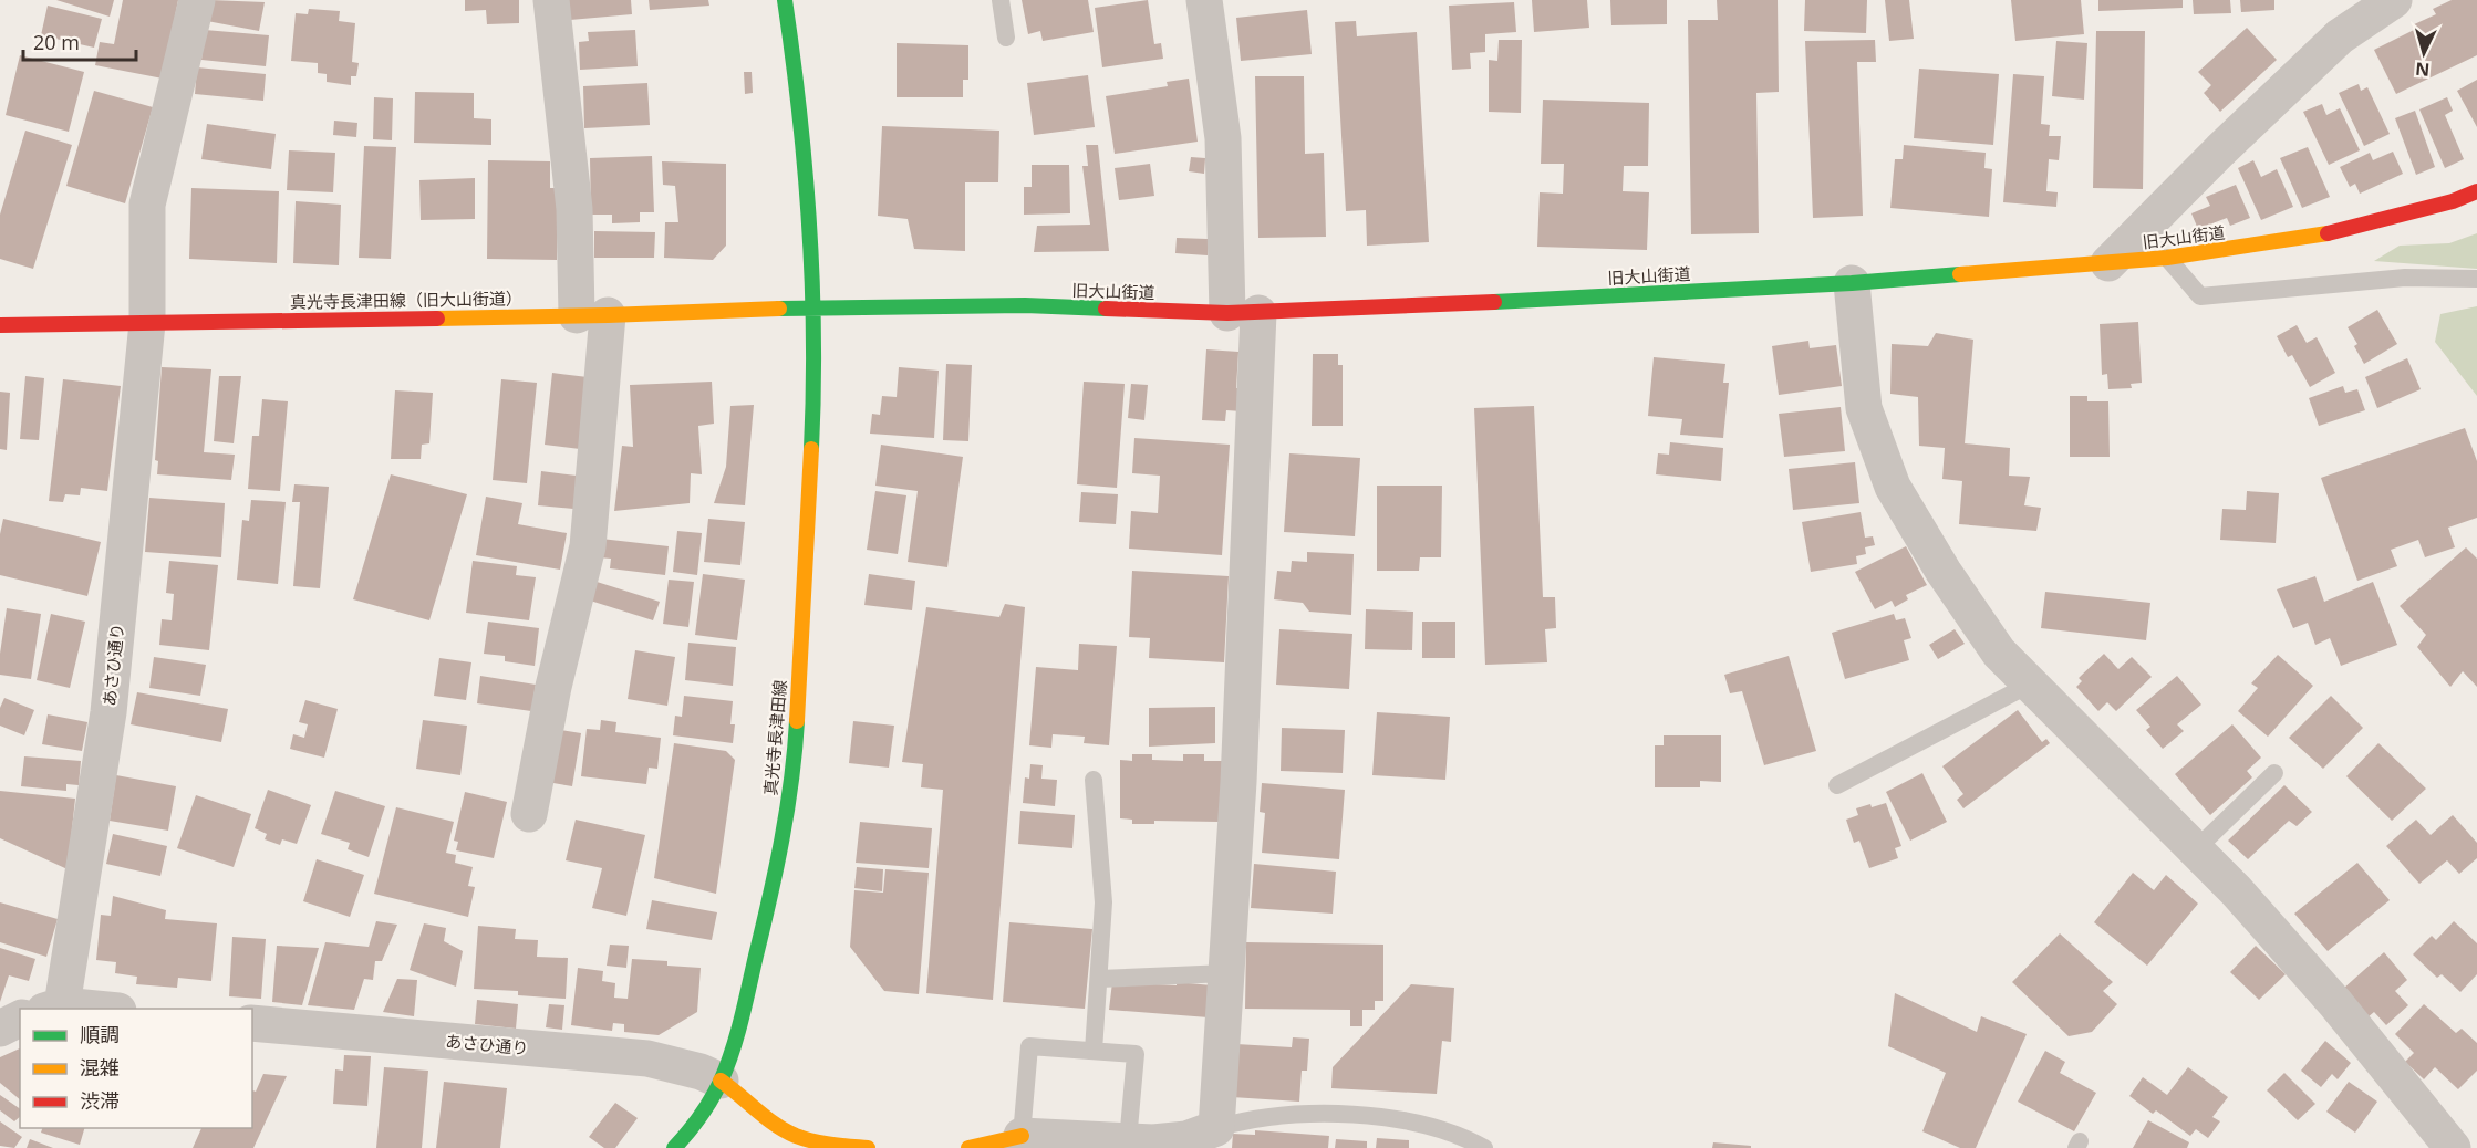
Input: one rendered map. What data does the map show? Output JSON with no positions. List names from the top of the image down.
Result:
{
  "streets": {
    "street": [
      "旧大山街道",
      "真光寺長津田線（旧大山街道）",
      "あさひ通り",
      "真光寺長津田線"
    ]
  },
  "crossings": [
    ["旧大山街道", "真光寺長津田線（旧大山街道）"],
    ["旧大山街道", "真光寺長津田線"],
    ["真光寺長津田線（旧大山街道）", "あさひ通り"],
    ["真光寺長津田線（旧大山街道）", "真光寺長津田線"],
    ["あさひ通り", "真光寺長津田線"]
  ],
  "legend": ["順調", "混雑", "渋滞"],
  "scale_bar": "20 m",
  "north": "bottom"
}
